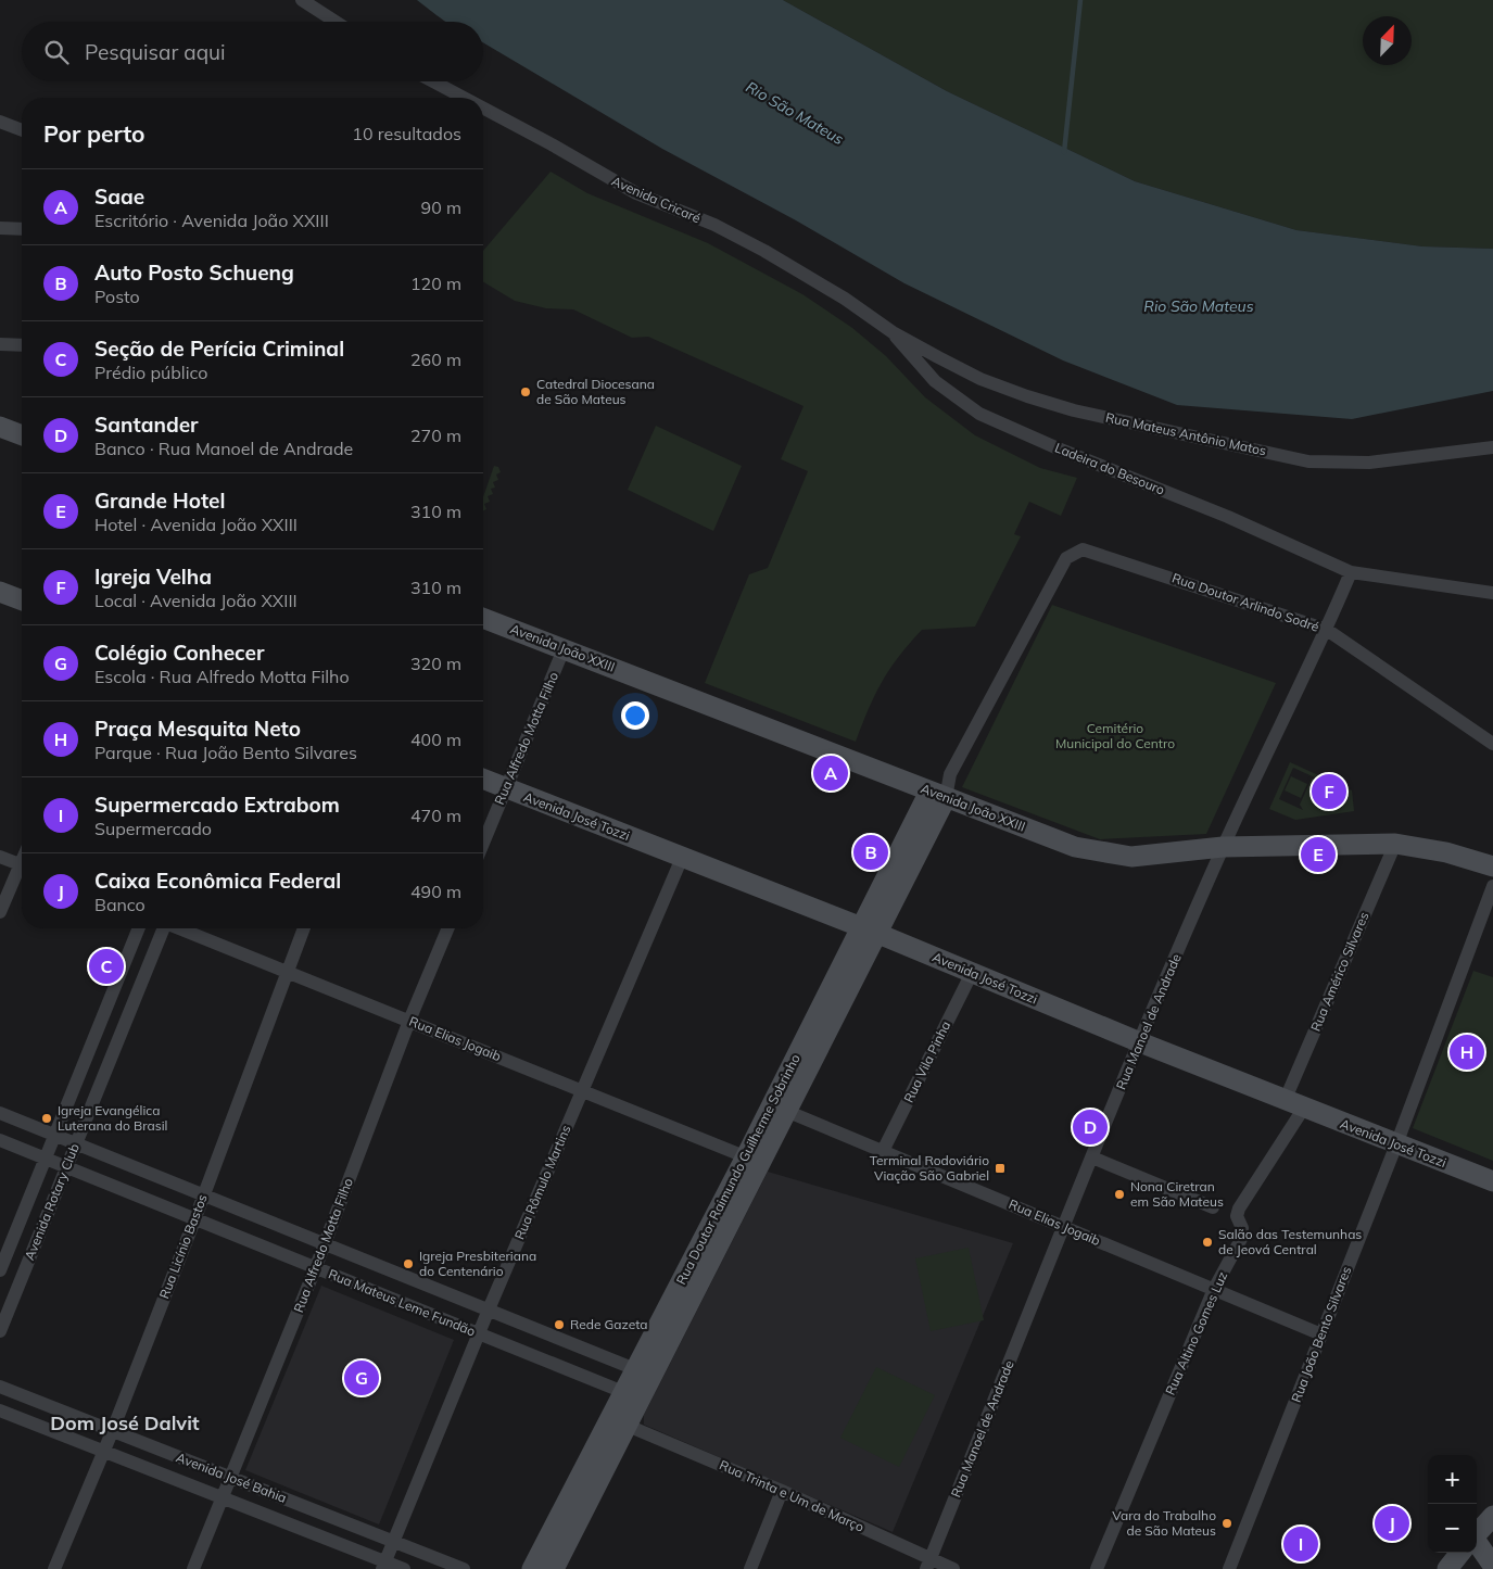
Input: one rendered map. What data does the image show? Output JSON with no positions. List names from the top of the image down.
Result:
{
  "streets": {
    "street": [
      "Avenida Cricaré",
      "Rua Mateus Antônio Matos",
      "Ladeira do Besouro",
      "Rua Doutor Arlindo Sodré",
      "Avenida João XXIII",
      "Rua Alfredo Motta Filho",
      "Avenida José Tozzi",
      "Rua Américo Silvares",
      "Rua Manoel de Andrade",
      "Rua Elias Jogaib",
      "Rua Vila Pinha",
      "Rua Doutor Raimundo Guilherme Sobrinho",
      "Rua Rômulo Martins",
      "Avenida Rotary Club",
      "Rua Licínio Bastos",
      "Rua Mateus Leme Fundão",
      "Rua Altino Gomes Luz",
      "Rua João Bento Silvares",
      "Avenida José Bahia",
      "Rua Trinta e Um de Março"
    ]
  },
  "crossings": [
    ["Avenida Cricaré", "Rua Mateus Antônio Matos"],
    ["Avenida Cricaré", "Ladeira do Besouro"],
    ["Rua Mateus Antônio Matos", "Ladeira do Besouro"],
    ["Ladeira do Besouro", "Rua Manoel de Andrade"],
    ["Rua Doutor Arlindo Sodré", "Rua Manoel de Andrade"],
    ["Rua Doutor Arlindo Sodré", "Rua Doutor Raimundo Guilherme Sobrinho"],
    ["Avenida João XXIII", "Rua Alfredo Motta Filho"],
    ["Avenida João XXIII", "Rua Américo Silvares"],
    ["Avenida João XXIII", "Rua Manoel de Andrade"],
    ["Avenida João XXIII", "Rua Doutor Raimundo Guilherme Sobrinho"],
    ["Rua Alfredo Motta Filho", "Avenida José Tozzi"],
    ["Rua Alfredo Motta Filho", "Rua Elias Jogaib"],
    ["Rua Alfredo Motta Filho", "Rua Mateus Leme Fundão"],
    ["Rua Alfredo Motta Filho", "Avenida José Bahia"],
    ["Avenida José Tozzi", "Rua Américo Silvares"],
    ["Avenida José Tozzi", "Rua Manoel de Andrade"],
    ["Avenida José Tozzi", "Rua Vila Pinha"],
    ["Avenida José Tozzi", "Rua Doutor Raimundo Guilherme Sobrinho"],
    ["Avenida José Tozzi", "Rua Rômulo Martins"],
    ["Avenida José Tozzi", "Rua Altino Gomes Luz"],
    ["Avenida José Tozzi", "Rua João Bento Silvares"],
    ["Rua Manoel de Andrade", "Rua Elias Jogaib"],
    ["Rua Manoel de Andrade", "Rua Trinta e Um de Março"],
    ["Rua Elias Jogaib", "Rua Vila Pinha"],
    ["Rua Elias Jogaib", "Rua Doutor Raimundo Guilherme Sobrinho"],
    ["Rua Elias Jogaib", "Rua Rômulo Martins"],
    ["Rua Elias Jogaib", "Rua Licínio Bastos"],
    ["Rua Elias Jogaib", "Rua Altino Gomes Luz"],
    ["Rua Elias Jogaib", "Rua João Bento Silvares"],
    ["Rua Doutor Raimundo Guilherme Sobrinho", "Rua Mateus Leme Fundão"],
    ["Rua Doutor Raimundo Guilherme Sobrinho", "Rua Trinta e Um de Março"],
    ["Rua Rômulo Martins", "Rua Mateus Leme Fundão"],
    ["Rua Rômulo Martins", "Avenida José Bahia"],
    ["Avenida Rotary Club", "Rua Mateus Leme Fundão"],
    ["Rua Licínio Bastos", "Rua Mateus Leme Fundão"],
    ["Rua Licínio Bastos", "Avenida José Bahia"]
  ],
  "districts": ["Dom José Dalvit"],
  "water": ["Rio São Mateus"],
  "parks": ["Cemitério Municipal do Centro"],
  "places": {
    "other": [
      "Catedral Diocesana de São Mateus",
      "Igreja Evangélica Luterana do Brasil",
      "Nona Ciretran em São Mateus",
      "Salão das Testemunhas de Jeová Central",
      "Igreja Presbiteriana do Centenário",
      "Rede Gazeta",
      "Vara do Trabalho de São Mateus"
    ],
    "transit": ["Terminal Rodoviário Viação São Gabriel"]
  },
  "north": "top right",
  "page": {
    "search": "Pesquisar aqui",
    "heading": ["Por perto", "10 resultados"],
    "list": [
      {
        "mark": "A",
        "name": "Saae",
        "note": "Escritório · Avenida João XXIII",
        "value": "90 m"
      },
      {
        "mark": "B",
        "name": "Auto Posto Schueng",
        "note": "Posto",
        "value": "120 m"
      },
      {
        "mark": "C",
        "name": "Seção de Perícia Criminal",
        "note": "Prédio público",
        "value": "260 m"
      },
      {
        "mark": "D",
        "name": "Santander",
        "note": "Banco · Rua Manoel de Andrade",
        "value": "270 m"
      },
      {
        "mark": "E",
        "name": "Grande Hotel",
        "note": "Hotel · Avenida João XXIII",
        "value": "310 m"
      },
      {
        "mark": "F",
        "name": "Igreja Velha",
        "note": "Local · Avenida João XXIII",
        "value": "310 m"
      },
      {
        "mark": "G",
        "name": "Colégio Conhecer",
        "note": "Escola · Rua Alfredo Motta Filho",
        "value": "320 m"
      },
      {
        "mark": "H",
        "name": "Praça Mesquita Neto",
        "note": "Parque · Rua João Bento Silvares",
        "value": "400 m"
      },
      {
        "mark": "I",
        "name": "Supermercado Extrabom",
        "note": "Supermercado",
        "value": "470 m"
      },
      {
        "mark": "J",
        "name": "Caixa Econômica Federal",
        "note": "Banco",
        "value": "490 m"
      }
    ],
    "pins": [
      "A",
      "F",
      "B",
      "E",
      "C",
      "H",
      "D",
      "G",
      "J",
      "I"
    ],
    "map_buttons": ["+", "−"]
  }
}
